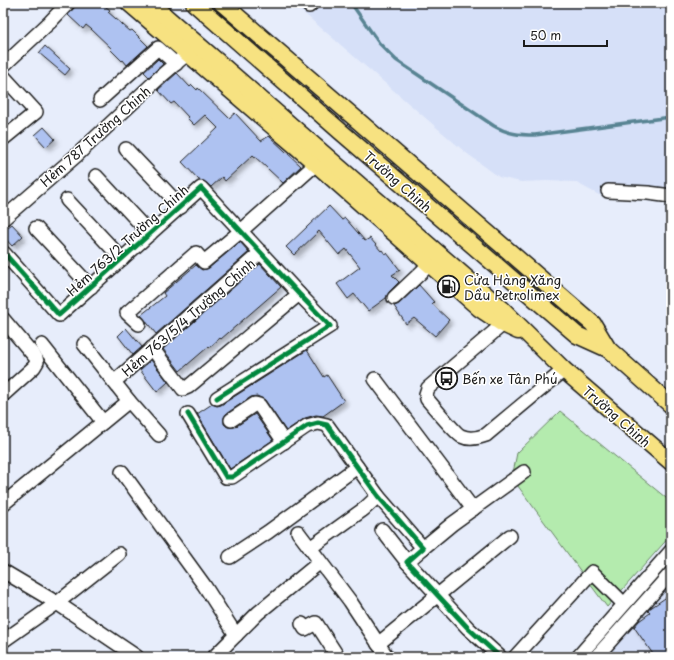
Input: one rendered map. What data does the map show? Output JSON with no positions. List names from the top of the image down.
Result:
{
  "streets": {
    "main road": ["Trường Chinh"],
    "street": ["Hẻm 787 Trường Chinh", "Hẻm 763/2 Trường Chinh", "Hẻm 763/5/4 Trường Chinh"]
  },
  "crossings": [
    ["Hẻm 787 Trường Chinh", "Trường Chinh"]
  ],
  "places": {
    "fuel station": ["Cửa Hàng Xăng Dầu Petrolimex"],
    "bus stop": ["Bến xe Tân Phú"]
  },
  "scale_bar": "50 m"
}
